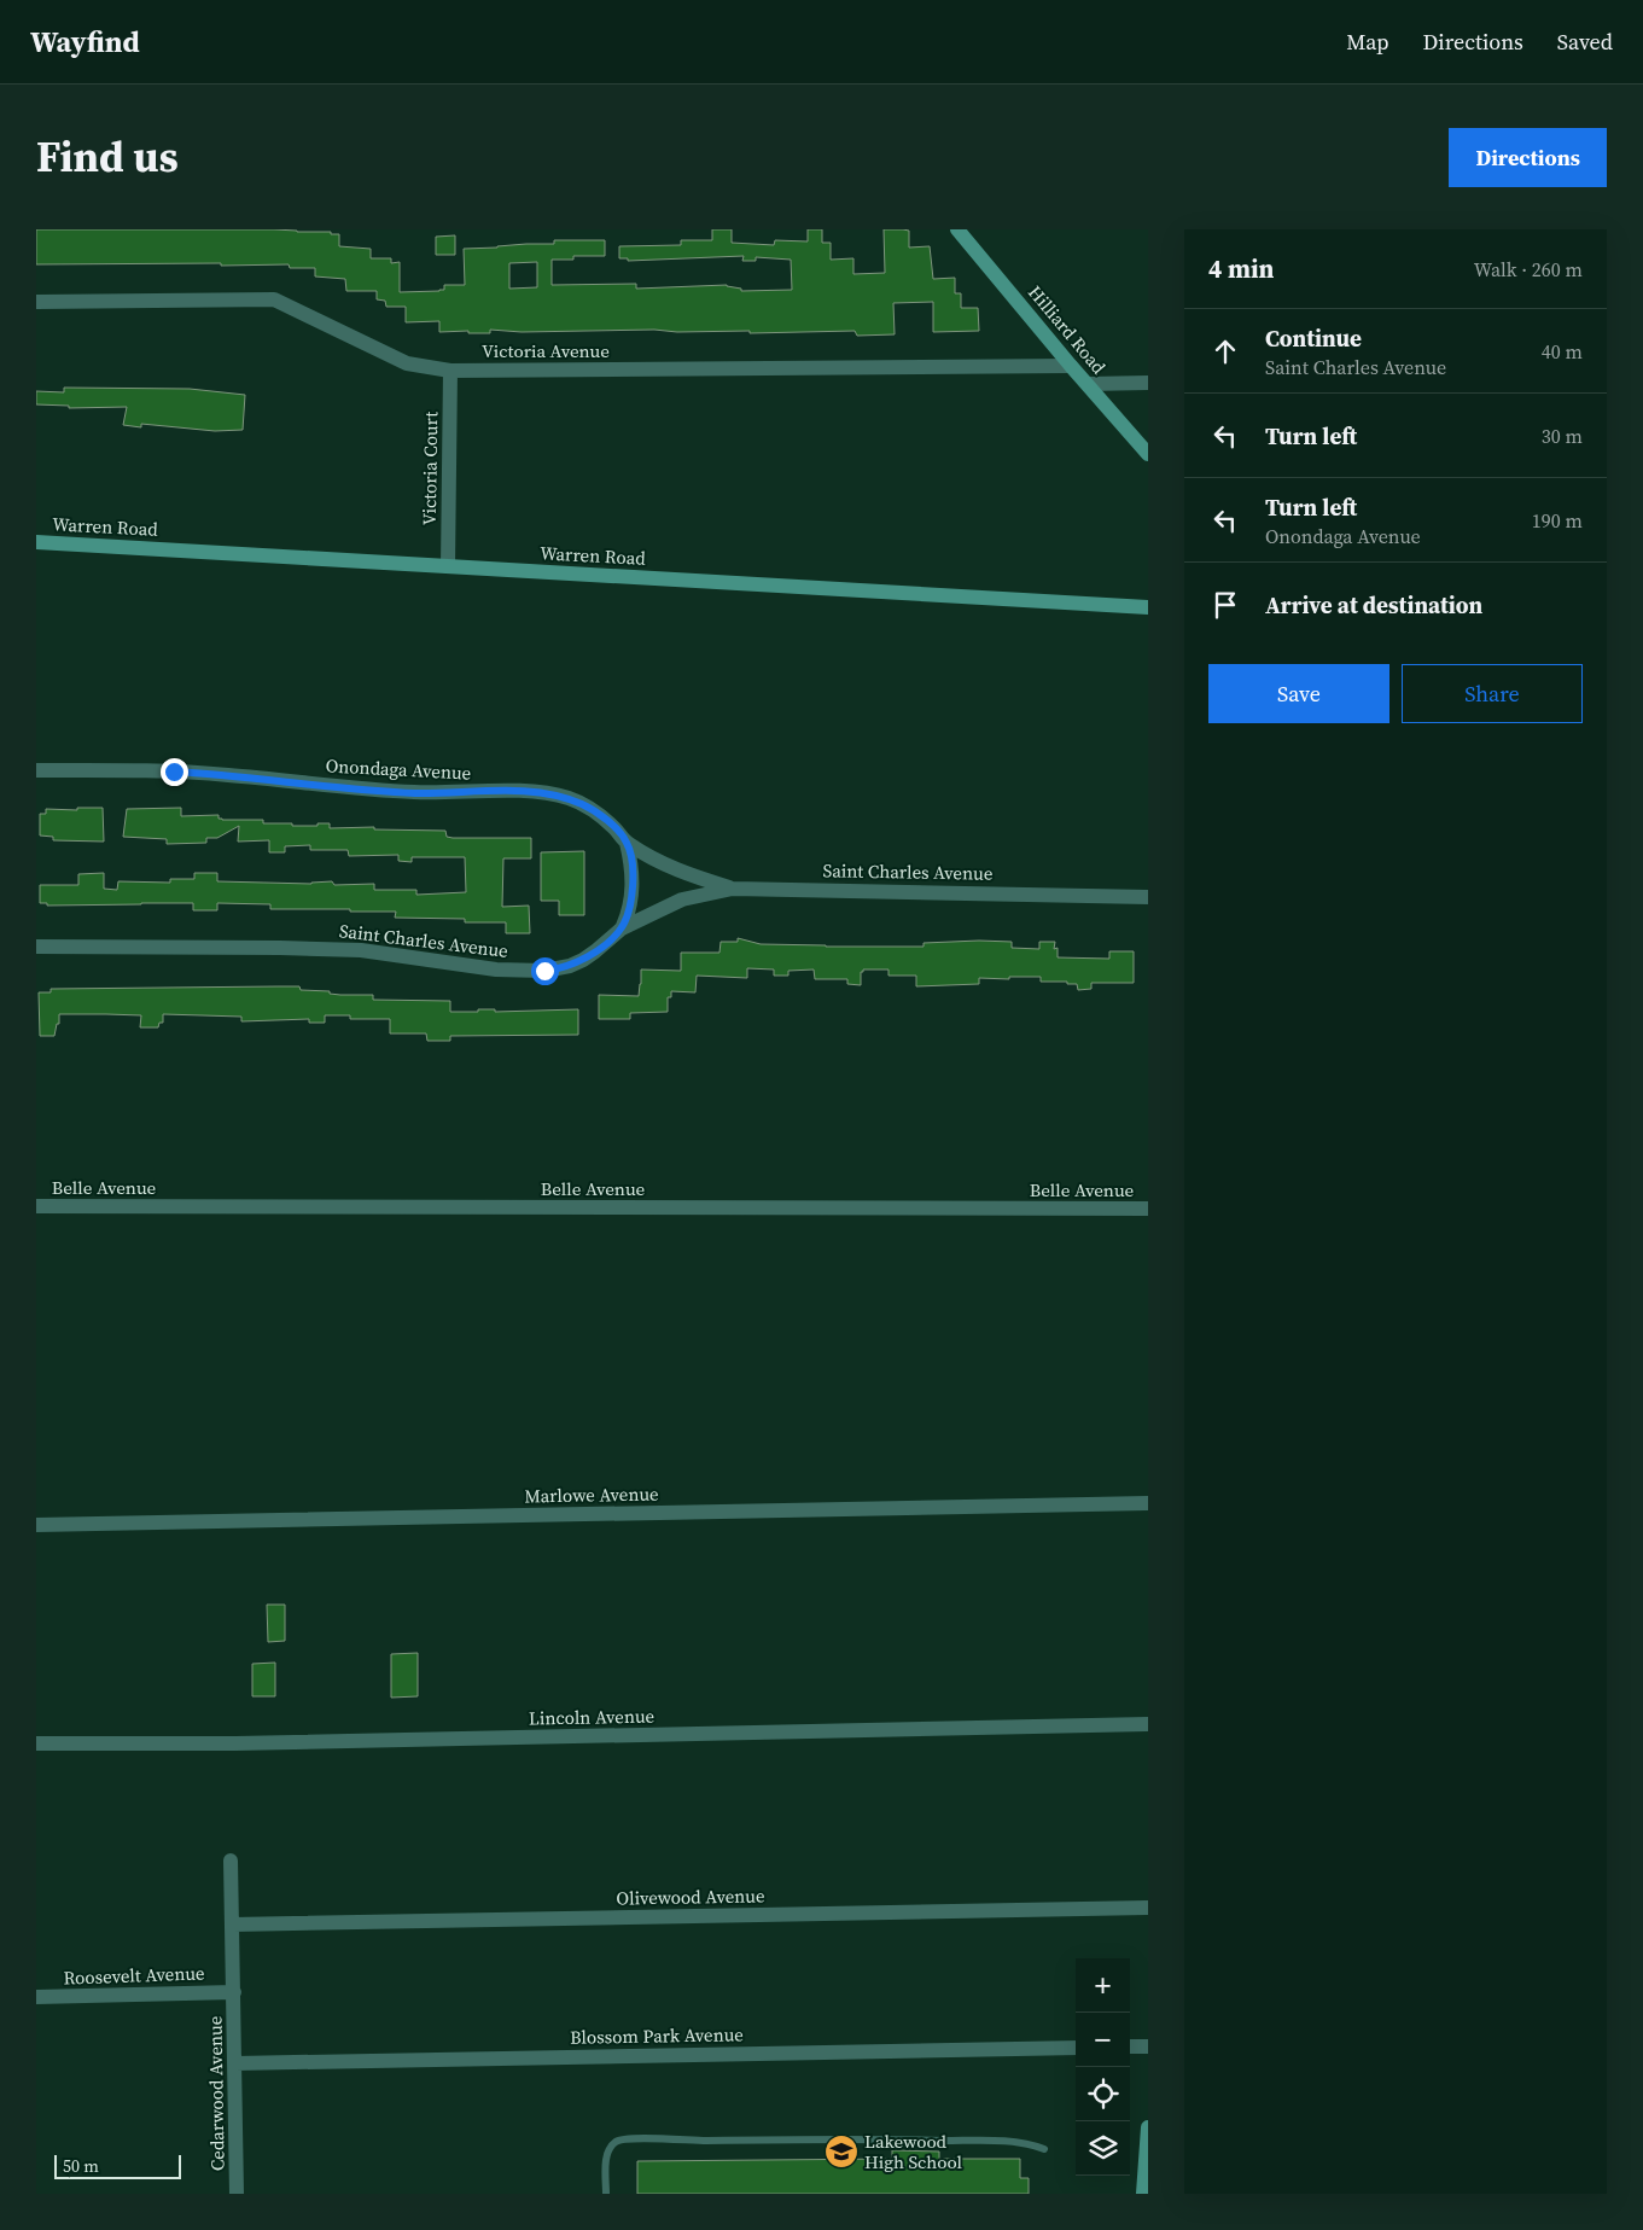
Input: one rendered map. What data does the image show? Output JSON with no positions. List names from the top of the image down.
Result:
{
  "streets": {
    "main road": ["Hilliard Road", "Warren Road"],
    "street": [
      "Victoria Avenue",
      "Victoria Court",
      "Onondaga Avenue",
      "Saint Charles Avenue",
      "Belle Avenue",
      "Marlowe Avenue",
      "Lincoln Avenue",
      "Olivewood Avenue",
      "Roosevelt Avenue",
      "Blossom Park Avenue",
      "Cedarwood Avenue"
    ]
  },
  "crossings": [
    ["Hilliard Road", "Victoria Avenue"],
    ["Victoria Avenue", "Victoria Court"],
    ["Victoria Court", "Warren Road"],
    ["Onondaga Avenue", "Saint Charles Avenue"],
    ["Roosevelt Avenue", "Cedarwood Avenue"],
    ["Blossom Park Avenue", "Cedarwood Avenue"]
  ],
  "places": {
    "school or university": ["Lakewood High School"]
  },
  "scale_bar": "50 m",
  "page": {
    "header": "Wayfind",
    "nav": ["Map", "Directions", "Saved"],
    "title": "Find us",
    "buttons": [
      "Directions",
      ["Save", "Share"]
    ],
    "heading": ["4 min", "Walk · 260 m"],
    "list": [
      ["Continue", "Saint Charles Avenue", "40 m"],
      ["Turn left", "30 m"],
      ["Turn left", "Onondaga Avenue", "190 m"],
      "Arrive at destination"
    ],
    "map_buttons": ["+", "−"],
    "scale": "50 m"
  }
}
